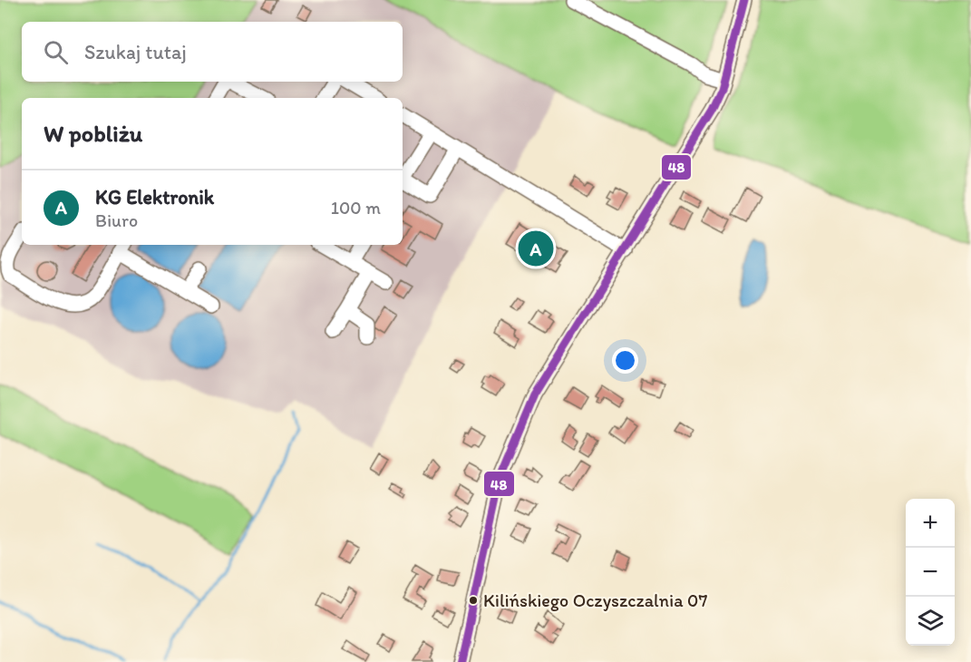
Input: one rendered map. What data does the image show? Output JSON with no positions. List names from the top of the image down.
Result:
{
  "places": ["Kilińskiego Oczyszczalnia 07"],
  "lines": ["transit line 48"],
  "page": {
    "search": "Szukaj tutaj",
    "heading": "W pobliżu",
    "list": [
      {
        "mark": "A",
        "name": "KG Elektronik",
        "note": "Biuro",
        "value": "100 m"
      }
    ],
    "pins": "A",
    "map_buttons": ["+", "−"]
  }
}
